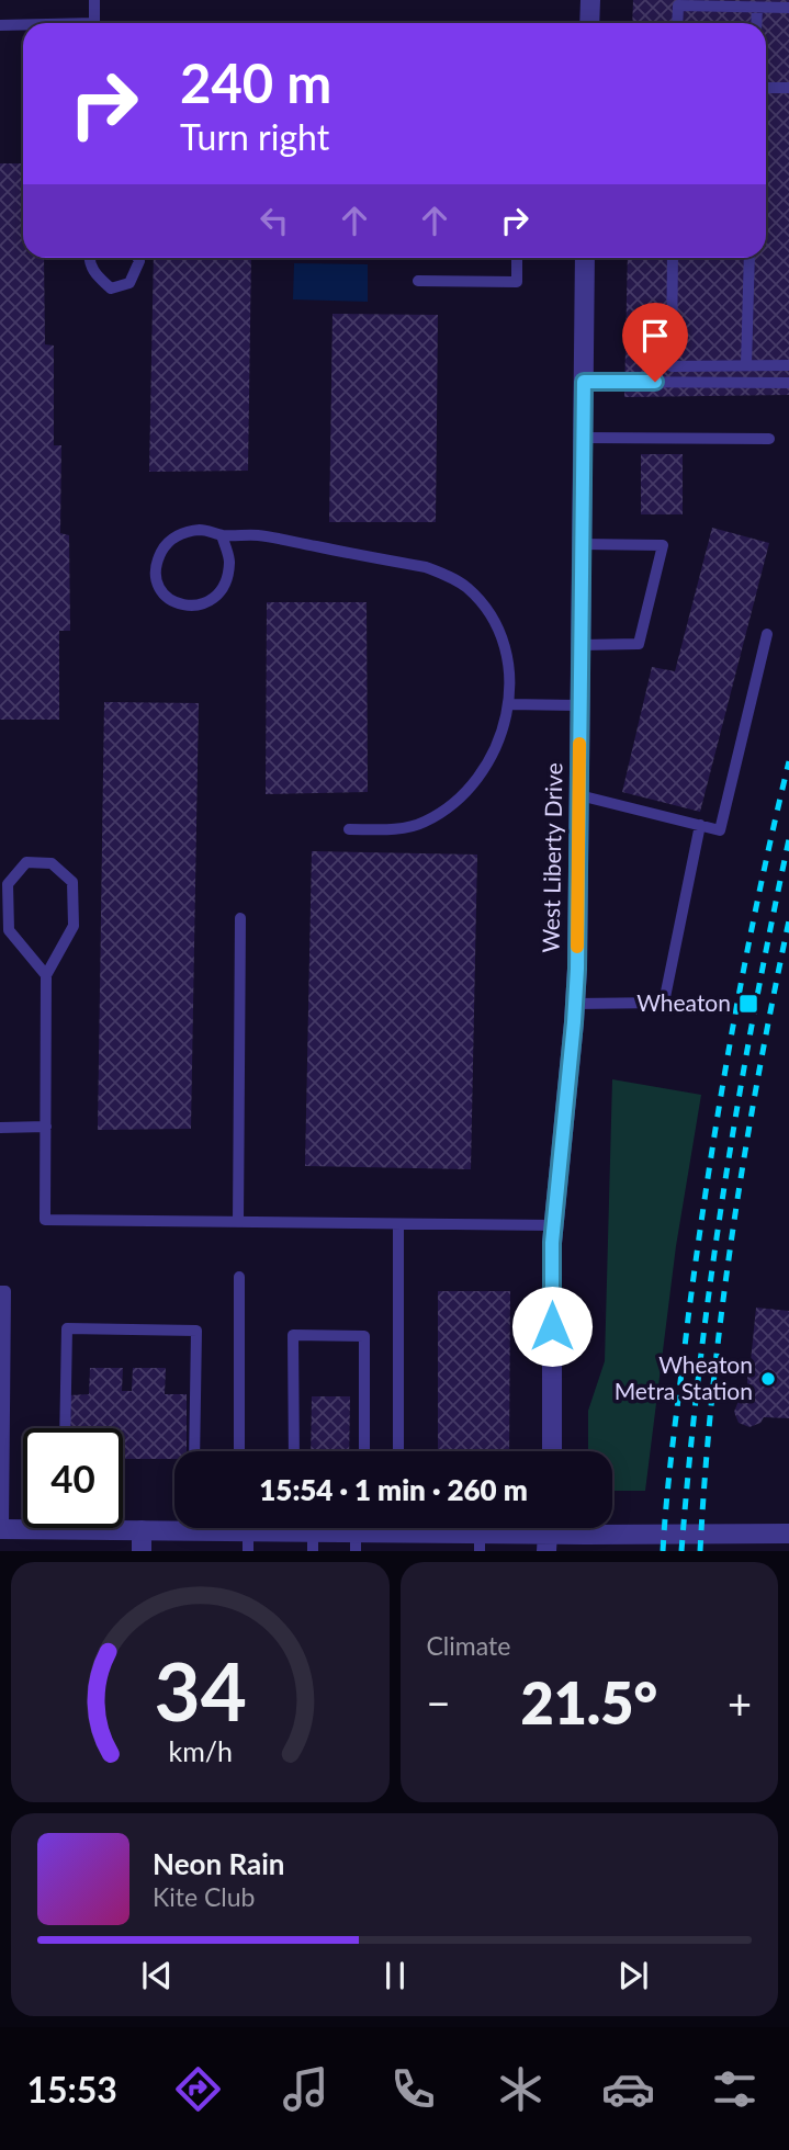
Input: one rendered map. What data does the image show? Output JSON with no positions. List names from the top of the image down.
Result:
{
  "streets": {
    "street": ["West Liberty Drive"]
  },
  "places": {
    "transit": ["Wheaton"],
    "other": ["Wheaton Metra Station"]
  },
  "page": {
    "turn": ["240 m", "Turn right"],
    "limit": "40",
    "trip": "15:54 · 1 min · 260 m",
    "tile": "Climate",
    "heat": ["−", "21.5°", "+"],
    "song": ["Neon Rain", "Kite Club"],
    "tabs": "15:53",
    "gauge": ["34", "km/h"]
  }
}
